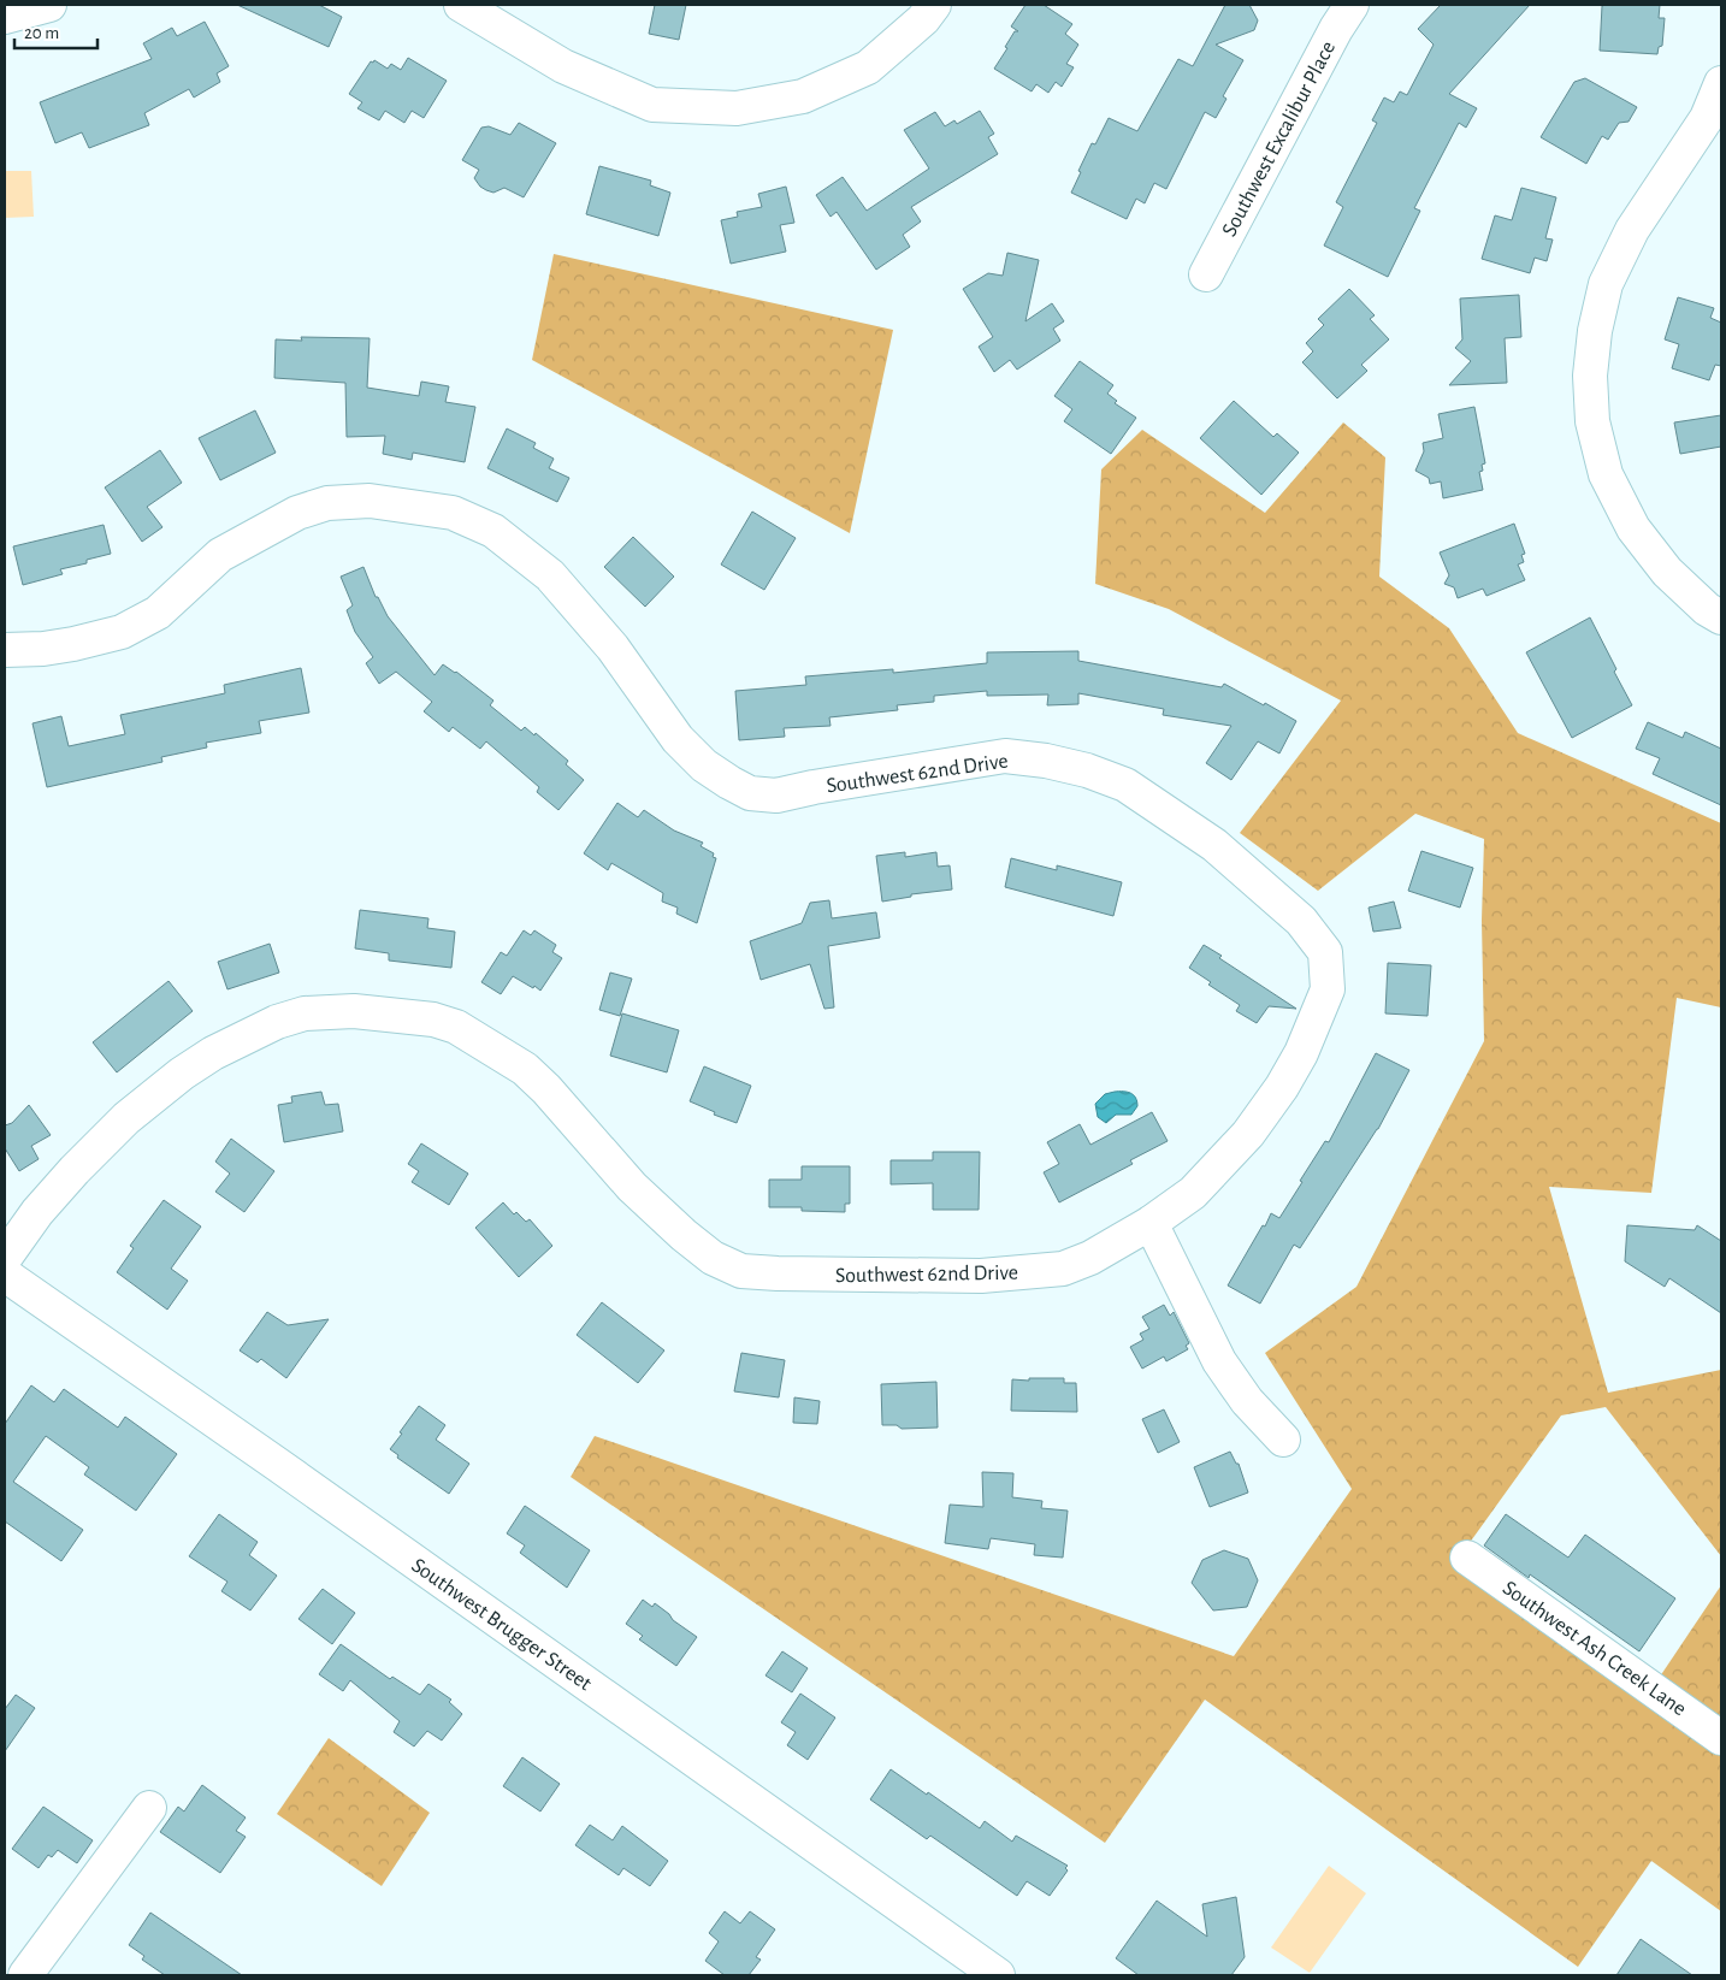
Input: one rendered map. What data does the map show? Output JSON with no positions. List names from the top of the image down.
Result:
{
  "streets": {
    "street": [
      "Southwest Excalibur Place",
      "Southwest 62nd Drive",
      "Southwest Brugger Street",
      "Southwest Ash Creek Lane"
    ]
  },
  "scale_bar": "20 m"
}
